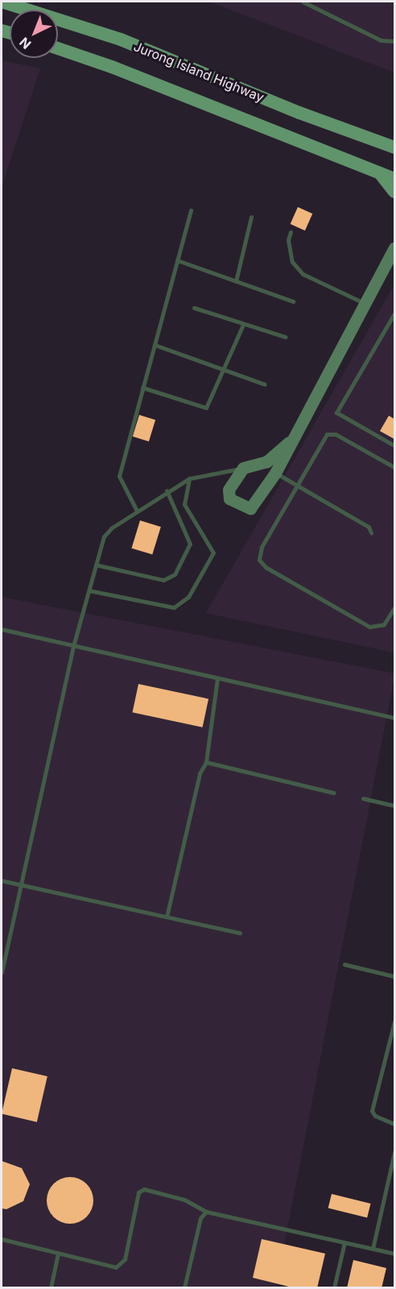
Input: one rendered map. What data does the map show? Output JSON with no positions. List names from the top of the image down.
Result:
{
  "streets": {
    "main road": ["Jurong Island Highway"]
  },
  "north": "bottom left"
}
